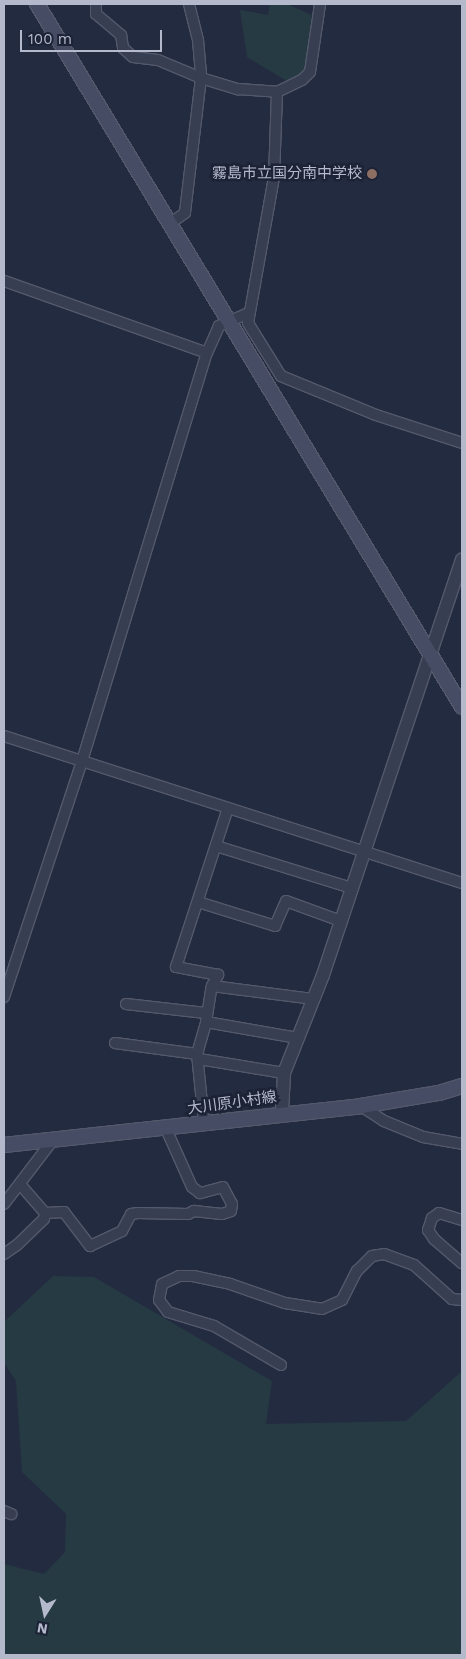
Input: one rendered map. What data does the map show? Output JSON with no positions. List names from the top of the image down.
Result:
{
  "streets": {
    "main road": ["大川原小村線"]
  },
  "places": ["霧島市立国分南中学校"],
  "scale_bar": "100 m",
  "north": "bottom"
}
